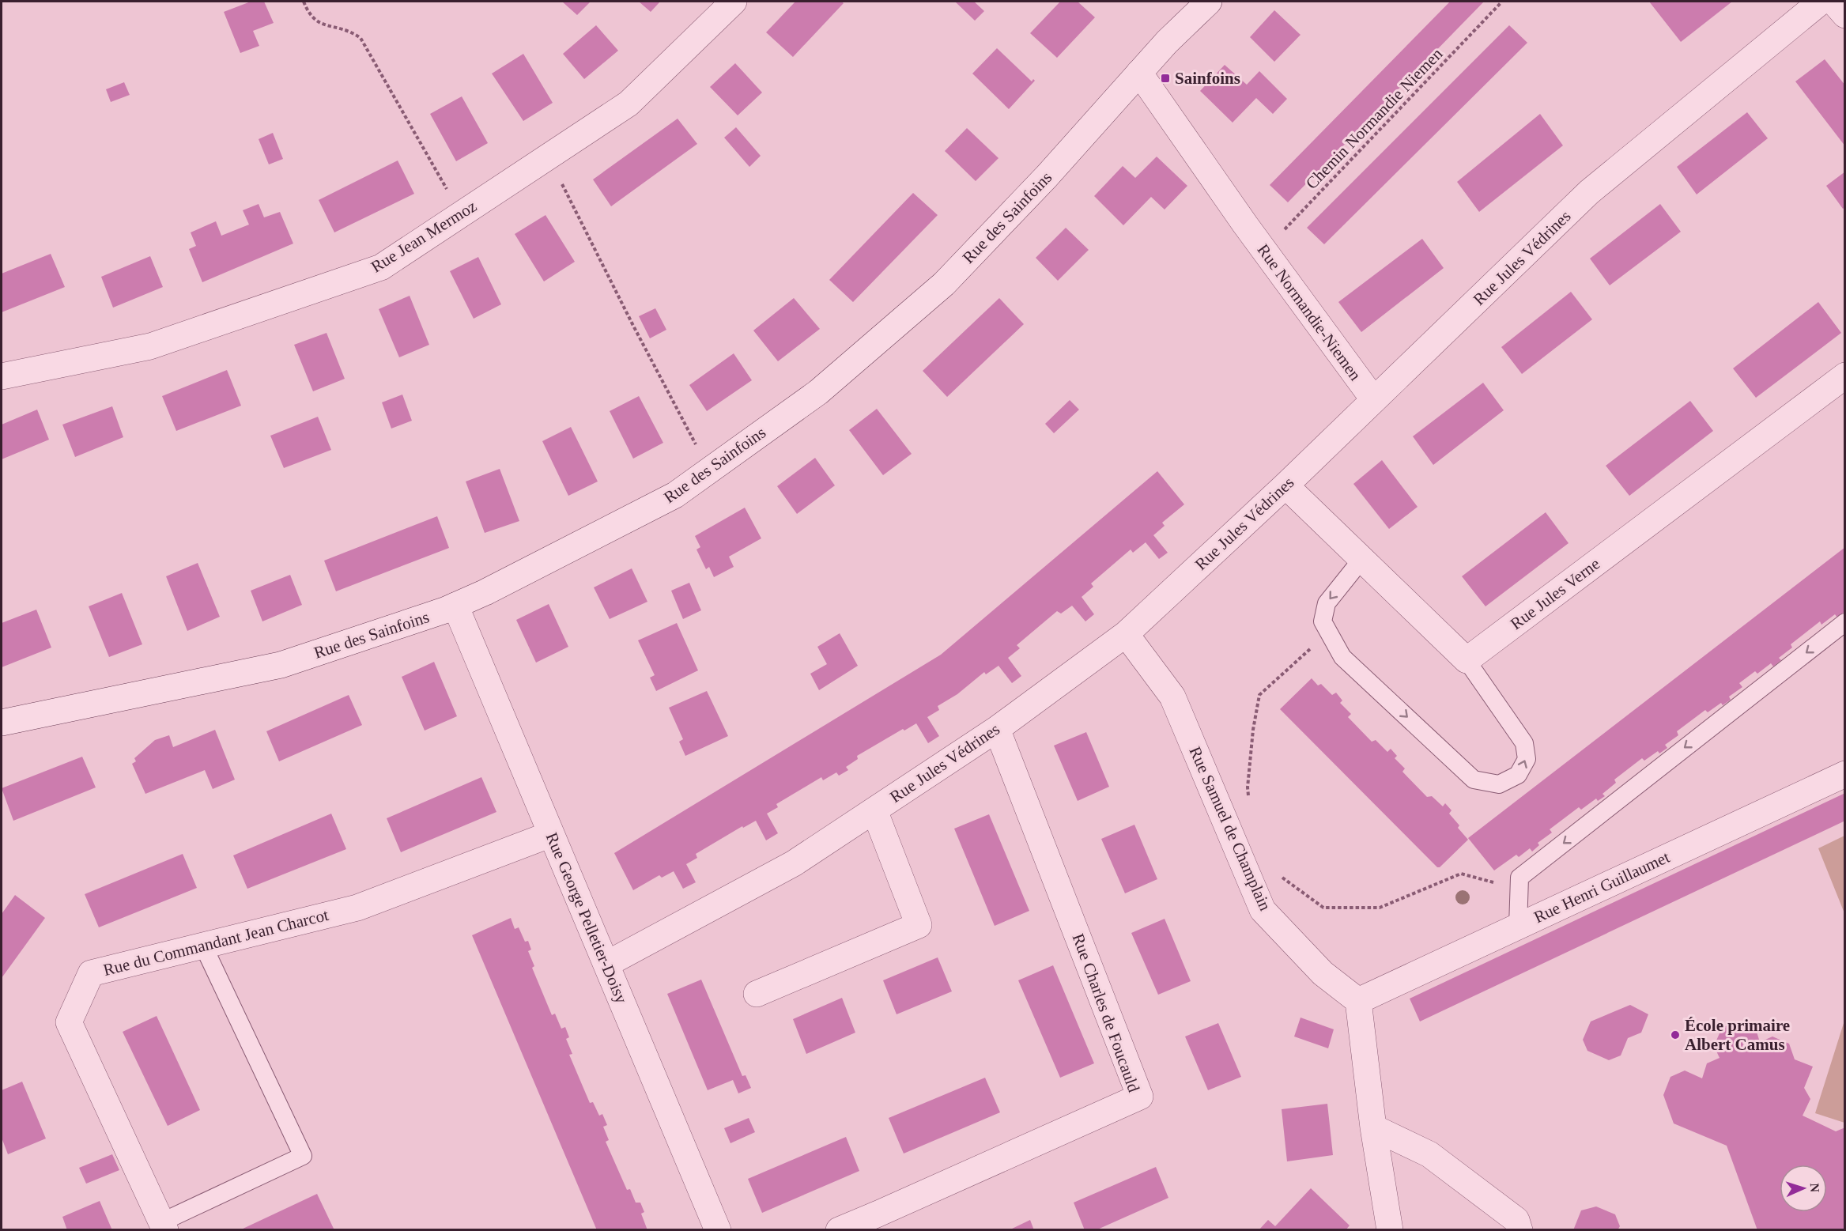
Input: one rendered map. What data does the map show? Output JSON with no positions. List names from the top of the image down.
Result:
{
  "streets": {
    "street": [
      "Rue des Sainfoins",
      "Rue Jean Mermoz",
      "Rue Jules Védrines",
      "Rue Normandie-Niemen",
      "Rue Jules Verne",
      "Rue Samuel de Champlain",
      "Rue Henri Guillaumet",
      "Rue George Pelletier-Doisy",
      "Rue du Commandant Jean Charcot",
      "Rue Charles de Foucauld"
    ],
    "path": ["Chemin Normandie Niemen"]
  },
  "crossings": [
    ["Chemin Normandie Niemen", "Rue Normandie-Niemen"],
    ["Rue des Sainfoins", "Rue Normandie-Niemen"],
    ["Rue des Sainfoins", "Rue George Pelletier-Doisy"],
    ["Rue Jules Védrines", "Rue Normandie-Niemen"],
    ["Rue Jules Védrines", "Rue Samuel de Champlain"],
    ["Rue Jules Védrines", "Rue George Pelletier-Doisy"],
    ["Rue Jules Védrines", "Rue Charles de Foucauld"],
    ["Rue Samuel de Champlain", "Rue Henri Guillaumet"],
    ["Rue George Pelletier-Doisy", "Rue du Commandant Jean Charcot"]
  ],
  "places": {
    "transit": ["Sainfoins"],
    "other": ["École primaire Albert Camus"]
  },
  "north": "right"
}
